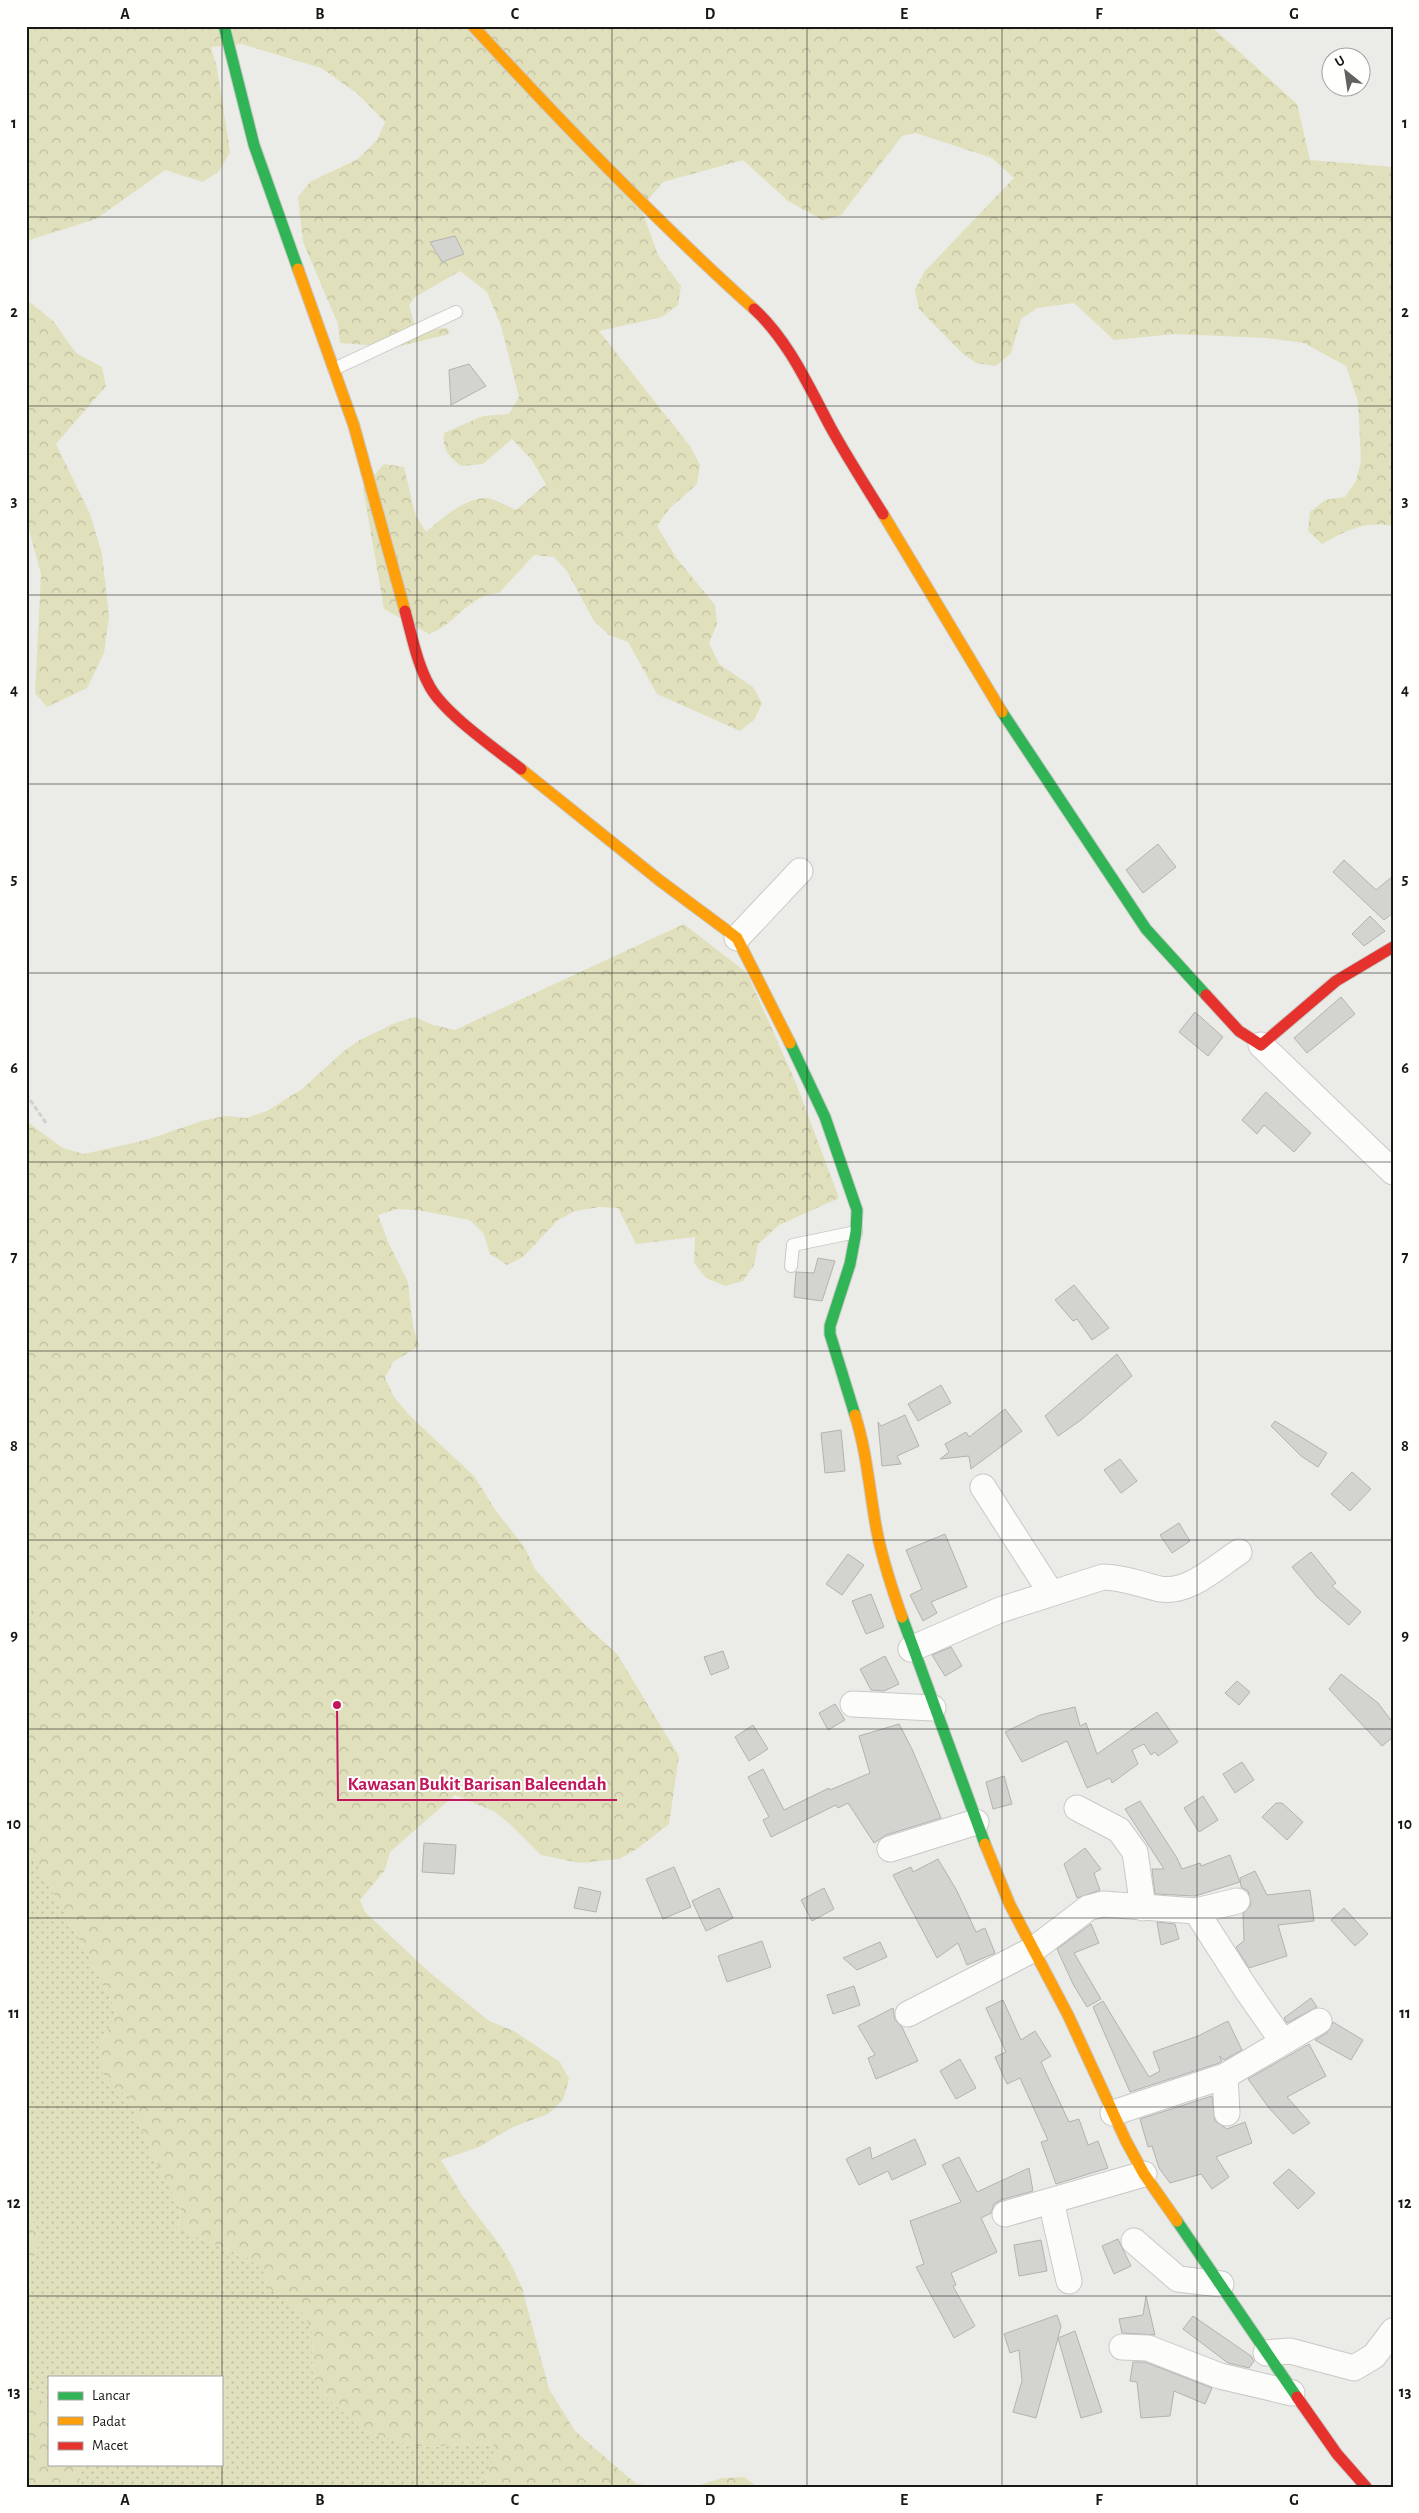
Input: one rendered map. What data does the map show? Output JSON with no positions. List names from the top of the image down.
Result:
{
  "places": ["Kawasan Bukit Barisan Baleendah"],
  "legend": ["Lancar", "Padat", "Macet"],
  "north": "top left",
  "grid": {
    "columns": [
      "A",
      "B",
      "C",
      "D",
      "E",
      "F",
      "G"
    ],
    "rows": [
      "1",
      "2",
      "3",
      "4",
      "5",
      "6",
      "7",
      "8",
      "9",
      "10",
      "11",
      "12",
      "13"
    ]
  }
}
